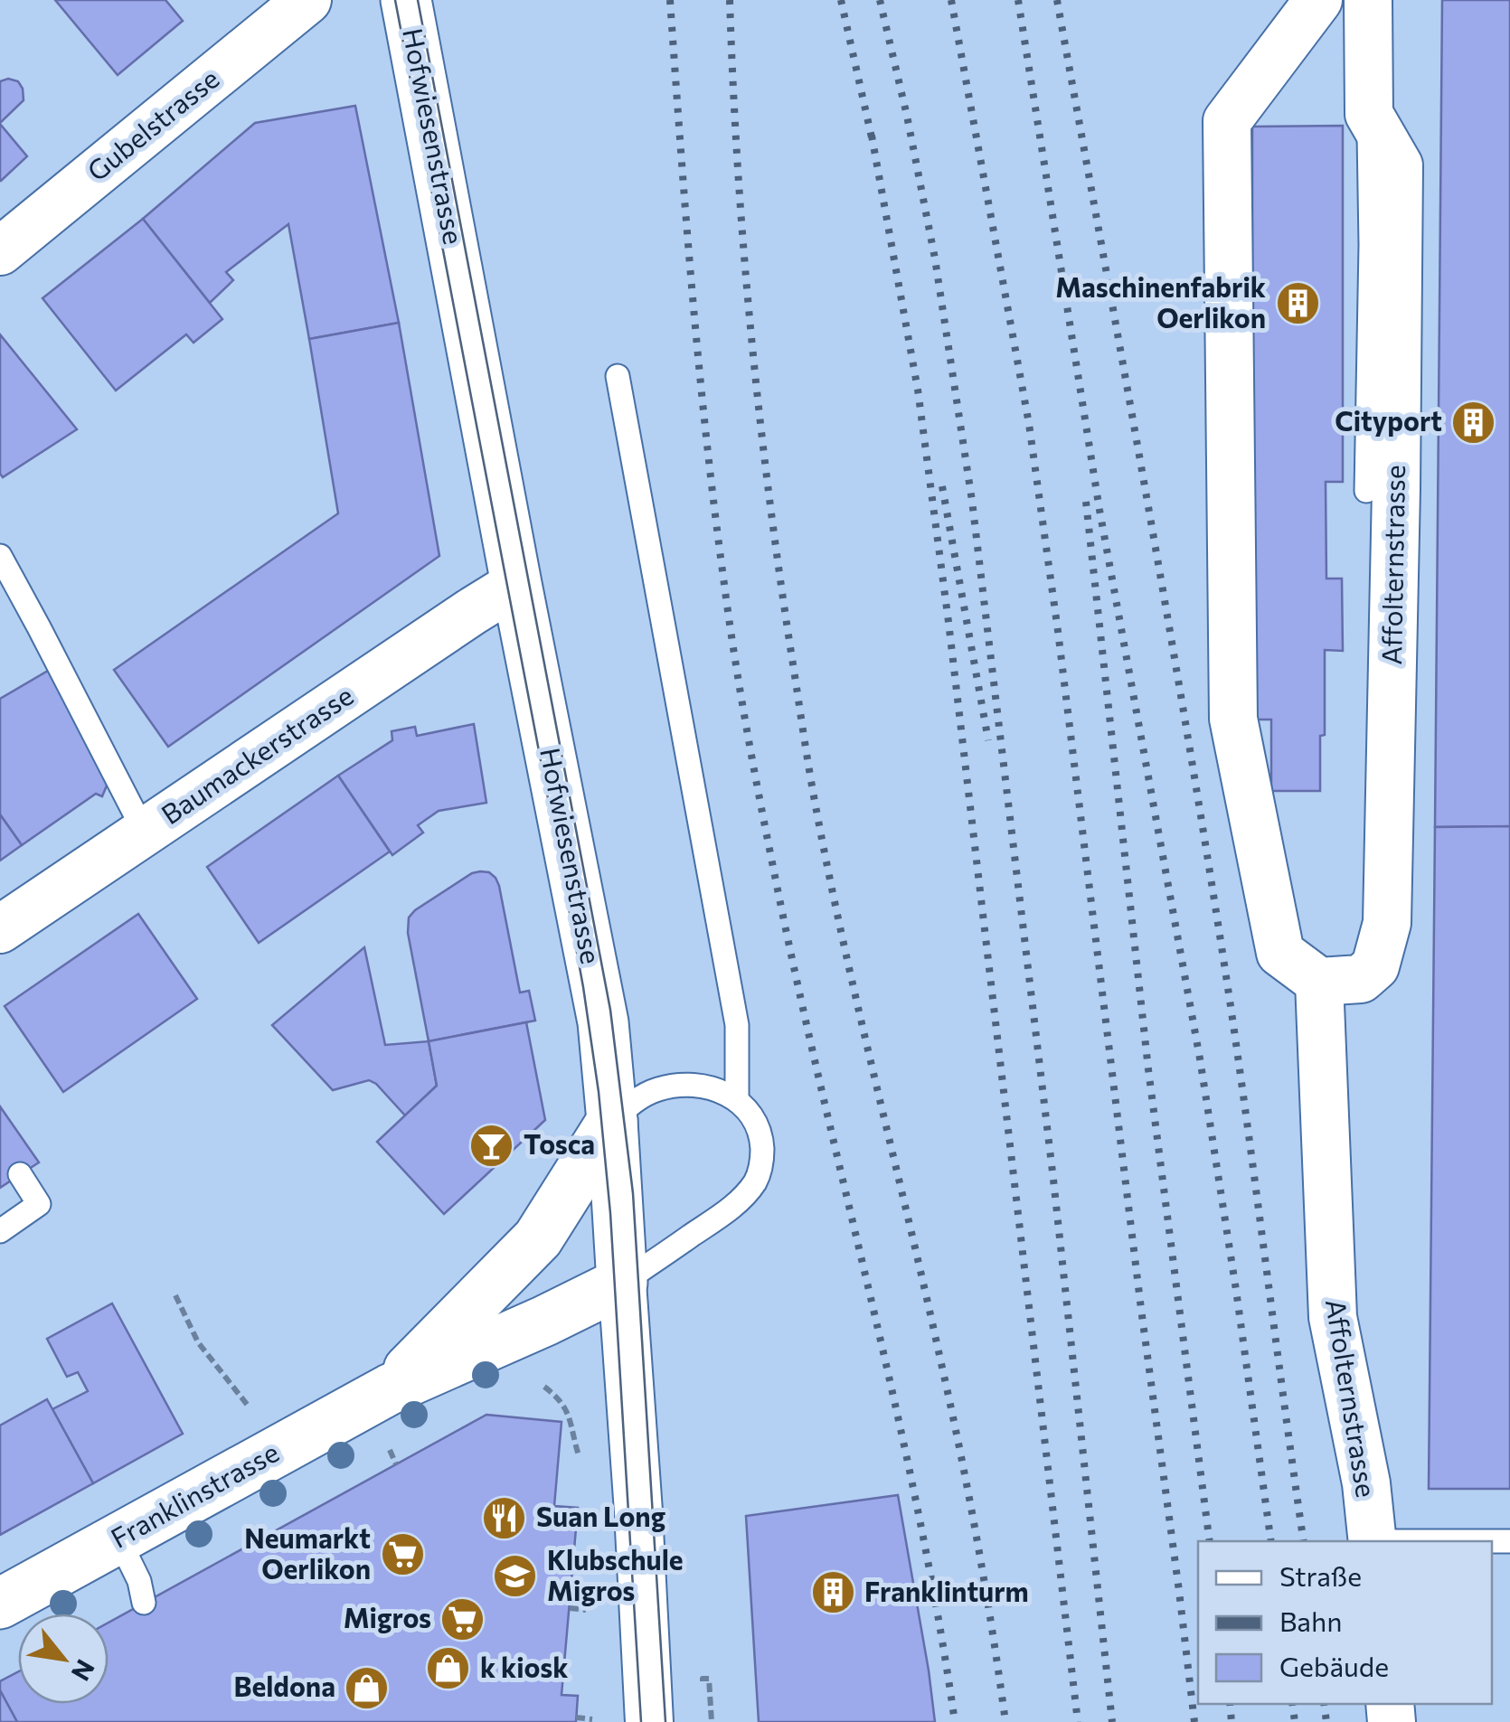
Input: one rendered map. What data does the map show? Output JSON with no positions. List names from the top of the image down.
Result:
{
  "streets": {
    "street": [
      "Gubelstrasse",
      "Hofwiesenstrasse",
      "Affolternstrasse",
      "Baumackerstrasse",
      "Franklinstrasse"
    ]
  },
  "crossings": [
    ["Hofwiesenstrasse", "Baumackerstrasse"],
    ["Hofwiesenstrasse", "Franklinstrasse"]
  ],
  "places": {
    "building": ["Maschinenfabrik Oerlikon", "Cityport", "Franklinturm"],
    "bar": ["Tosca"],
    "restaurant": ["Suan Long"],
    "supermarket": ["Neumarkt Oerlikon", "Migros"],
    "school or university": ["Klubschule Migros"],
    "shop": ["k kiosk", "Beldona"]
  },
  "legend": ["Straße", "Bahn", "Gebäude"],
  "north": "bottom right"
}
